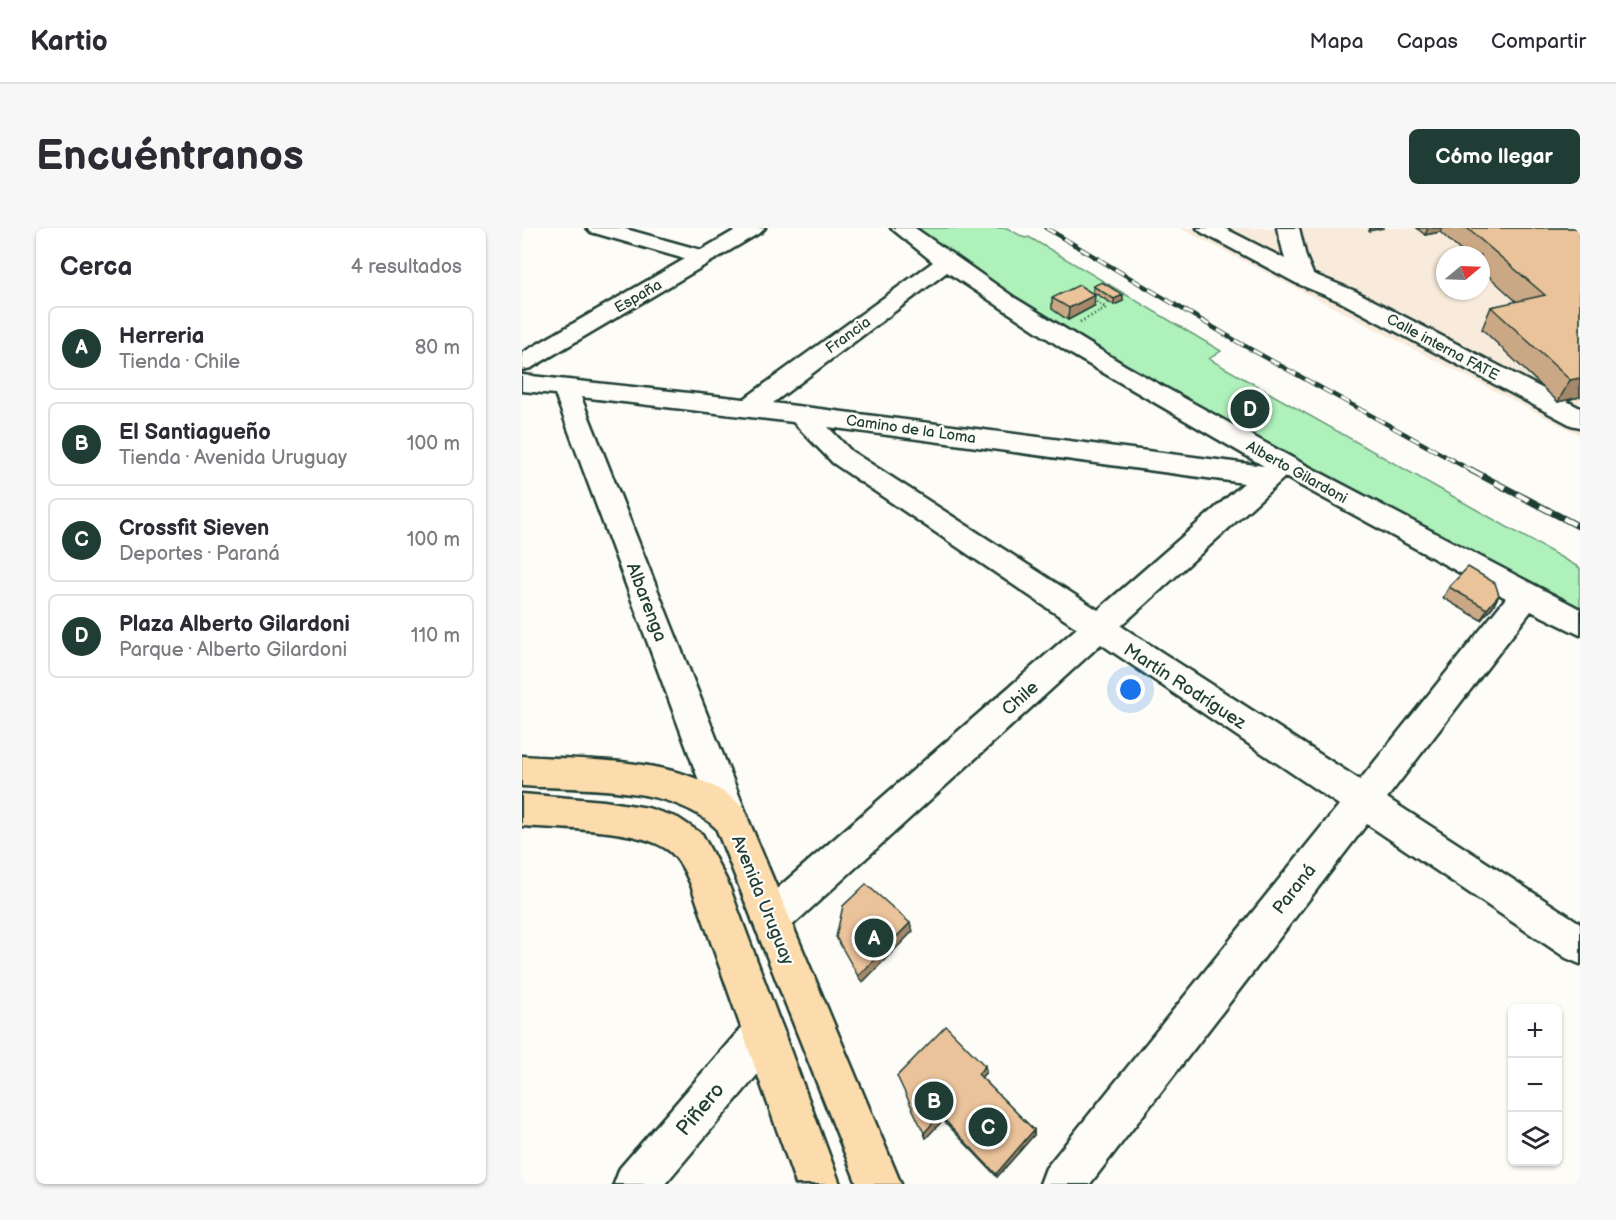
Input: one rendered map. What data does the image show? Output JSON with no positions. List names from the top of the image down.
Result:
{
  "streets": {
    "main road": ["Avenida Uruguay"],
    "street": [
      "España",
      "Francia",
      "Calle interna FATE",
      "Camino de la Loma",
      "Alberto Gilardoni",
      "Albarenga",
      "Martín Rodríguez",
      "Chile",
      "Paraná",
      "Piñero"
    ]
  },
  "crossings": [
    ["España", "Camino de la Loma"],
    ["España", "Albarenga"],
    ["Francia", "Camino de la Loma"],
    ["Francia", "Alberto Gilardoni"],
    ["Camino de la Loma", "Alberto Gilardoni"],
    ["Camino de la Loma", "Albarenga"],
    ["Camino de la Loma", "Martín Rodríguez"],
    ["Camino de la Loma", "Chile"],
    ["Alberto Gilardoni", "Chile"],
    ["Alberto Gilardoni", "Paraná"],
    ["Albarenga", "Avenida Uruguay"],
    ["Martín Rodríguez", "Chile"],
    ["Martín Rodríguez", "Paraná"],
    ["Chile", "Avenida Uruguay"]
  ],
  "north": "right",
  "page": {
    "header": "Kartio",
    "nav": ["Mapa", "Capas", "Compartir"],
    "buttons": "Cómo llegar",
    "title": "Encuéntranos",
    "heading": ["Cerca", "4 resultados"],
    "list": [
      {
        "mark": "A",
        "name": "Herreria",
        "note": "Tienda · Chile",
        "value": "80 m"
      },
      {
        "mark": "B",
        "name": "El Santiagueño",
        "note": "Tienda · Avenida Uruguay",
        "value": "100 m"
      },
      {
        "mark": "C",
        "name": "Crossfit Sieven",
        "note": "Deportes · Paraná",
        "value": "100 m"
      },
      {
        "mark": "D",
        "name": "Plaza Alberto Gilardoni",
        "note": "Parque · Alberto Gilardoni",
        "value": "110 m"
      }
    ],
    "pins": [
      "D",
      "A",
      "B",
      "C"
    ],
    "map_buttons": ["+", "−"]
  }
}
